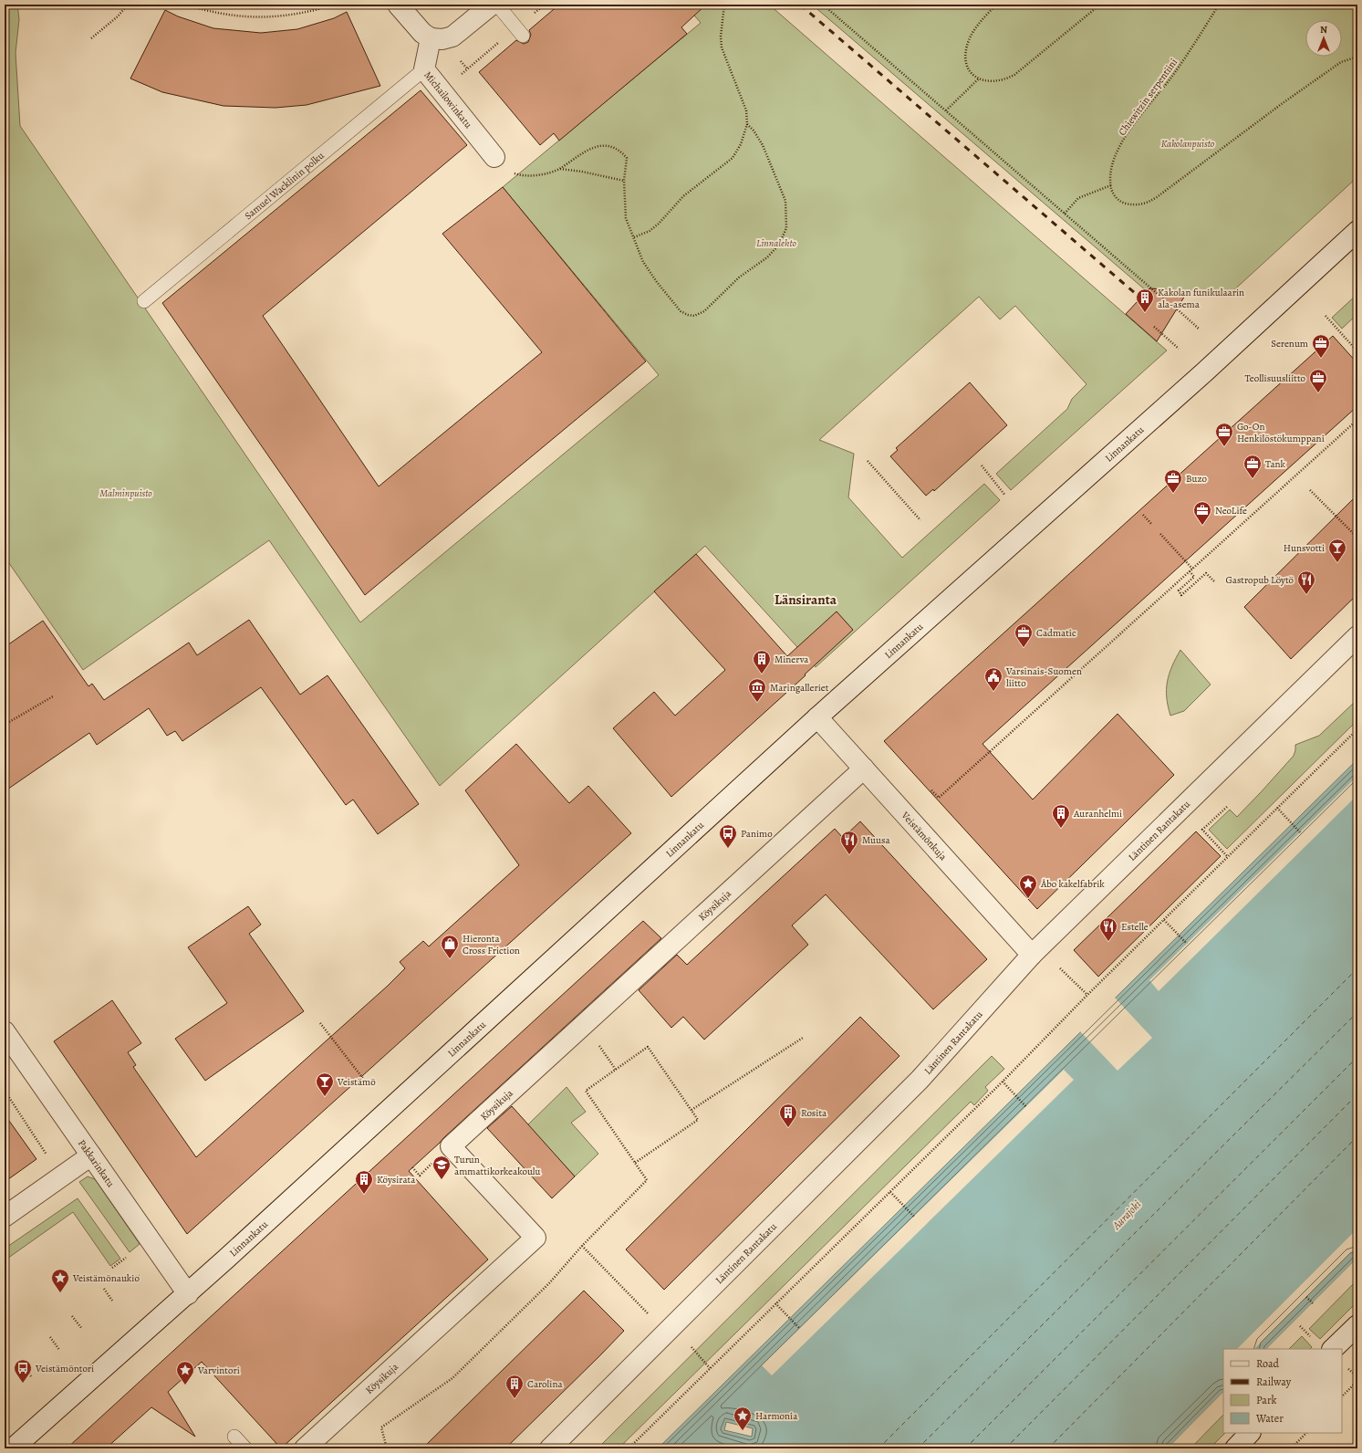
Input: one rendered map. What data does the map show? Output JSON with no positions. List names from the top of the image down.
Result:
{
  "streets": {
    "street": [
      "Michailowinkatu",
      "Linnankatu",
      "Läntinen Rantakatu",
      "Veistämönkuja",
      "Köysikuja",
      "Pakkarinkatu"
    ],
    "lane": ["Samuel Wacklinin polku"],
    "path": ["Chiewitzin serpentiini"]
  },
  "crossings": [
    ["Michailowinkatu", "Samuel Wacklinin polku"],
    ["Linnankatu", "Veistämönkuja"],
    ["Linnankatu", "Pakkarinkatu"],
    ["Läntinen Rantakatu", "Veistämönkuja"],
    ["Veistämönkuja", "Köysikuja"]
  ],
  "districts": ["Länsiranta"],
  "water": ["Aurajoki"],
  "parks": ["Kakolanpuisto", "Linnalehto", "Malminpuisto"],
  "places": {
    "building": [
      "Kakolan funikulaarin ala-asema",
      "Minerva",
      "Auranhelmi",
      "Rosita",
      "Köysirata",
      "Carolina"
    ],
    "office": [
      "Serenum",
      "Teollisuusliitto",
      "Go-On Henkilöstökumppani",
      "Tank",
      "Buzo",
      "NeoLife",
      "Cadmatic"
    ],
    "bar": ["Hunsvotti", "Veistämö"],
    "restaurant": ["Gastropub Löytö", "Muusa", "Estelle"],
    "public building": ["Varsinais-Suomen liitto"],
    "museum": ["Maringalleriet"],
    "bus stop": ["Panimo", "Veistämöntori"],
    "place": [
      "Åbo kakelfabrik",
      "Veistämönaukio",
      "Varvintori",
      "Harmonia"
    ],
    "shop": ["Hieronta Cross Friction"],
    "school or university": ["Turun ammattikorkeakoulu"]
  },
  "legend": [
    "Road",
    "Railway",
    "Park",
    "Water"
  ],
  "north": "top"
}
